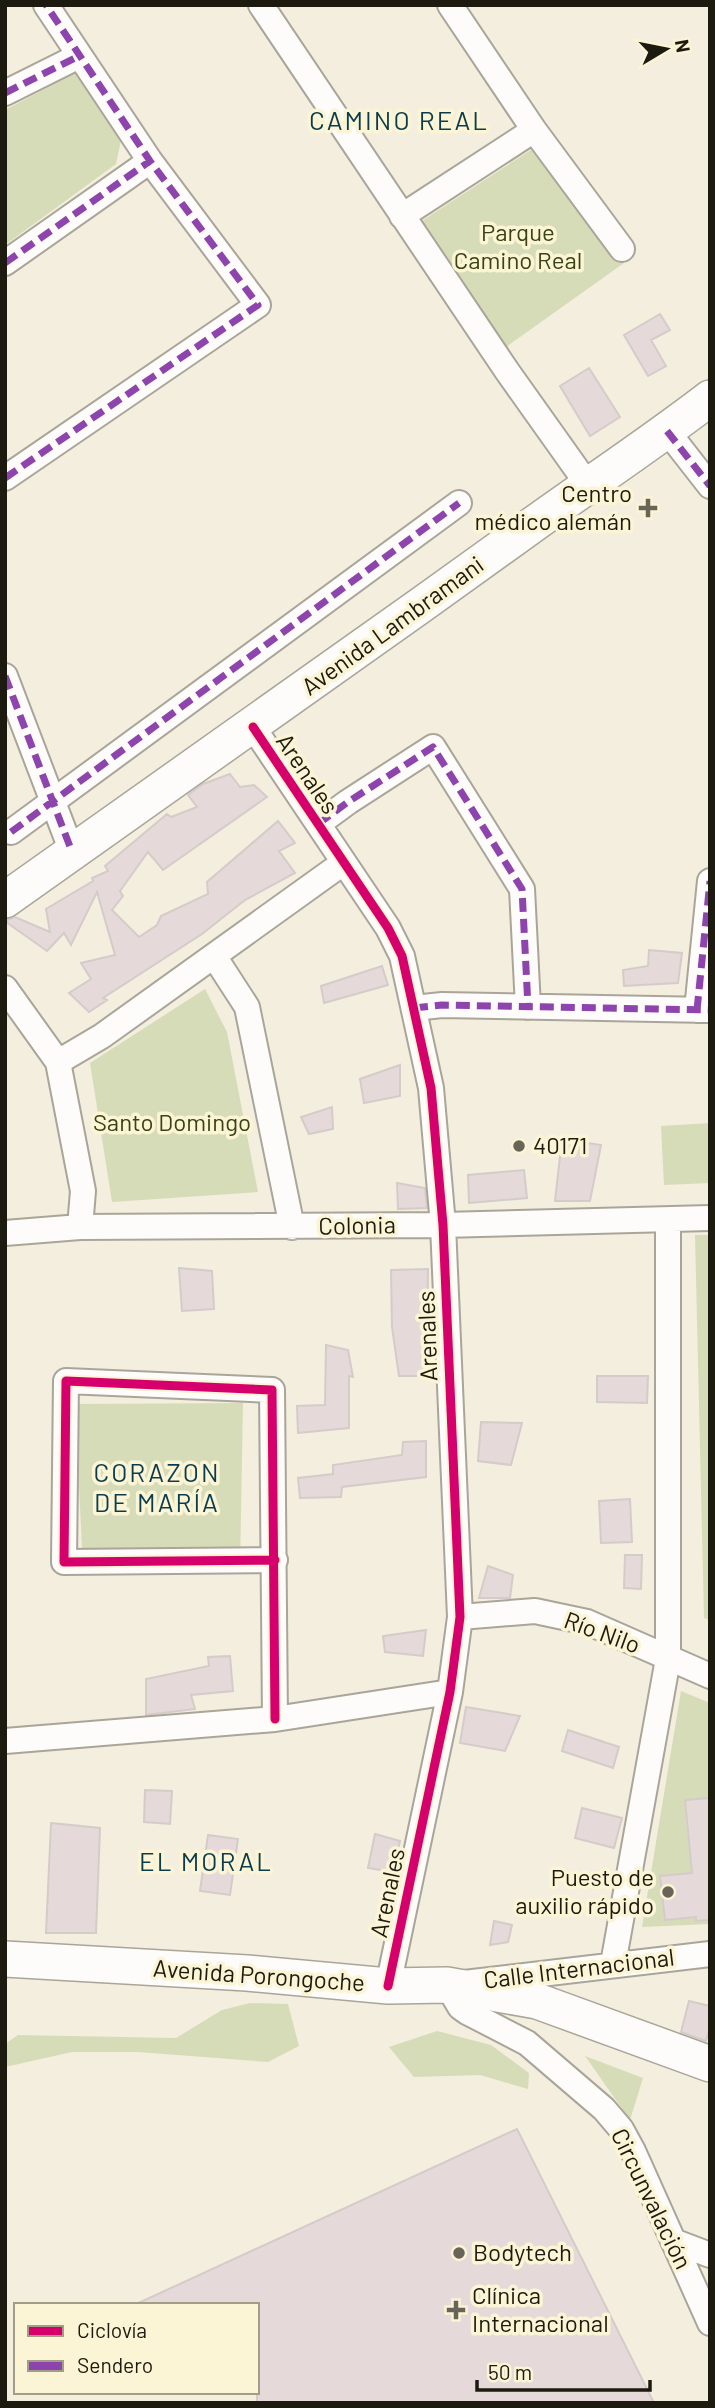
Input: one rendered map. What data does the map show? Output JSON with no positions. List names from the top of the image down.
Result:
{
  "streets": {
    "main road": ["Avenida Lambramani", "Avenida Porongoche"],
    "street": [
      "Arenales",
      "Colonia",
      "Río Nilo",
      "Calle Internacional",
      "Circunvalación"
    ]
  },
  "crossings": [
    ["Avenida Lambramani", "Arenales"],
    ["Arenales", "Colonia"],
    ["Arenales", "Río Nilo"],
    ["Arenales", "Avenida Porongoche"],
    ["Calle Internacional", "Avenida Porongoche"],
    ["Calle Internacional", "Circunvalación"],
    ["Avenida Porongoche", "Circunvalación"]
  ],
  "districts": ["CAMINO REAL", "CORAZON DE MARÍA", "EL MORAL"],
  "parks": ["Parque Camino Real", "Santo Domingo"],
  "places": {
    "health": ["Centro médico alemán", "Clínica Internacional"],
    "other": ["40171", "Puesto de auxilio rápido", "Bodytech"]
  },
  "legend": ["Ciclovía", "Sendero"],
  "scale_bar": "50 m",
  "north": "right"
}
